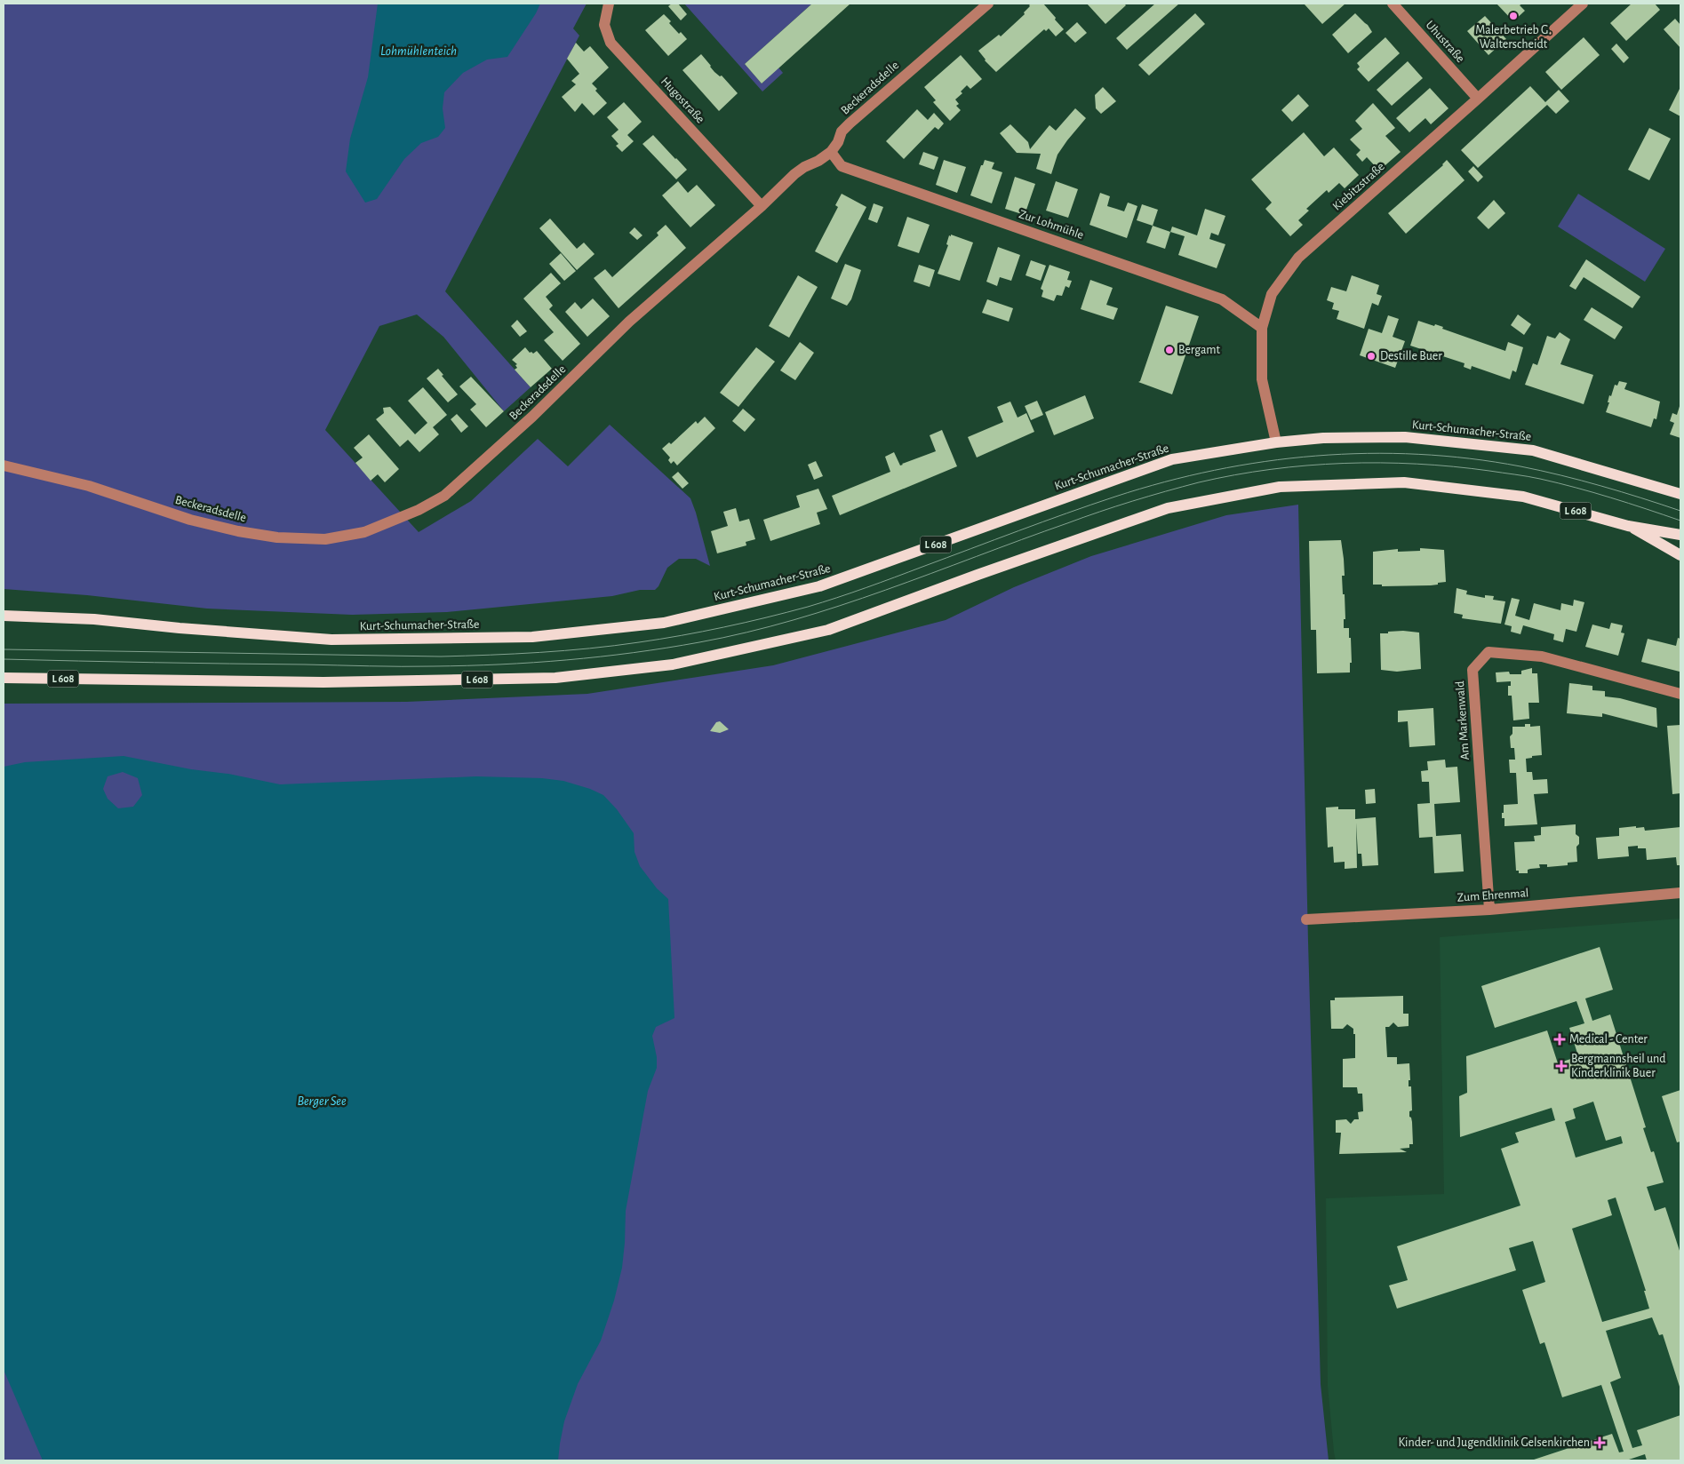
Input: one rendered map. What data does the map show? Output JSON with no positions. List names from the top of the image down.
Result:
{
  "streets": {
    "main road": ["Kurt-Schumacher-Straße", "L 608"],
    "street": [
      "Uhustraße",
      "Beckeradsdelle",
      "Hugostraße",
      "Kiebitzstraße",
      "Zur Lohmühle",
      "Am Markenwald",
      "Zum Ehrenmal"
    ]
  },
  "crossings": [
    ["Uhustraße", "Kiebitzstraße"],
    ["Beckeradsdelle", "Hugostraße"],
    ["Beckeradsdelle", "Zur Lohmühle"],
    ["Kiebitzstraße", "Zur Lohmühle"],
    ["Kiebitzstraße", "Kurt-Schumacher-Straße"],
    ["Am Markenwald", "Zum Ehrenmal"]
  ],
  "water": ["Lohmühlenteich", "Berger See"],
  "places": {
    "other": ["Malerbetrieb G. Walterscheidt", "Bergamt", "Destille Buer"],
    "health": ["Medical - Center", "Bergmannsheil und Kinderklinik Buer", "Kinder- und Jugendklinik Gelsenkirchen"]
  }
}
